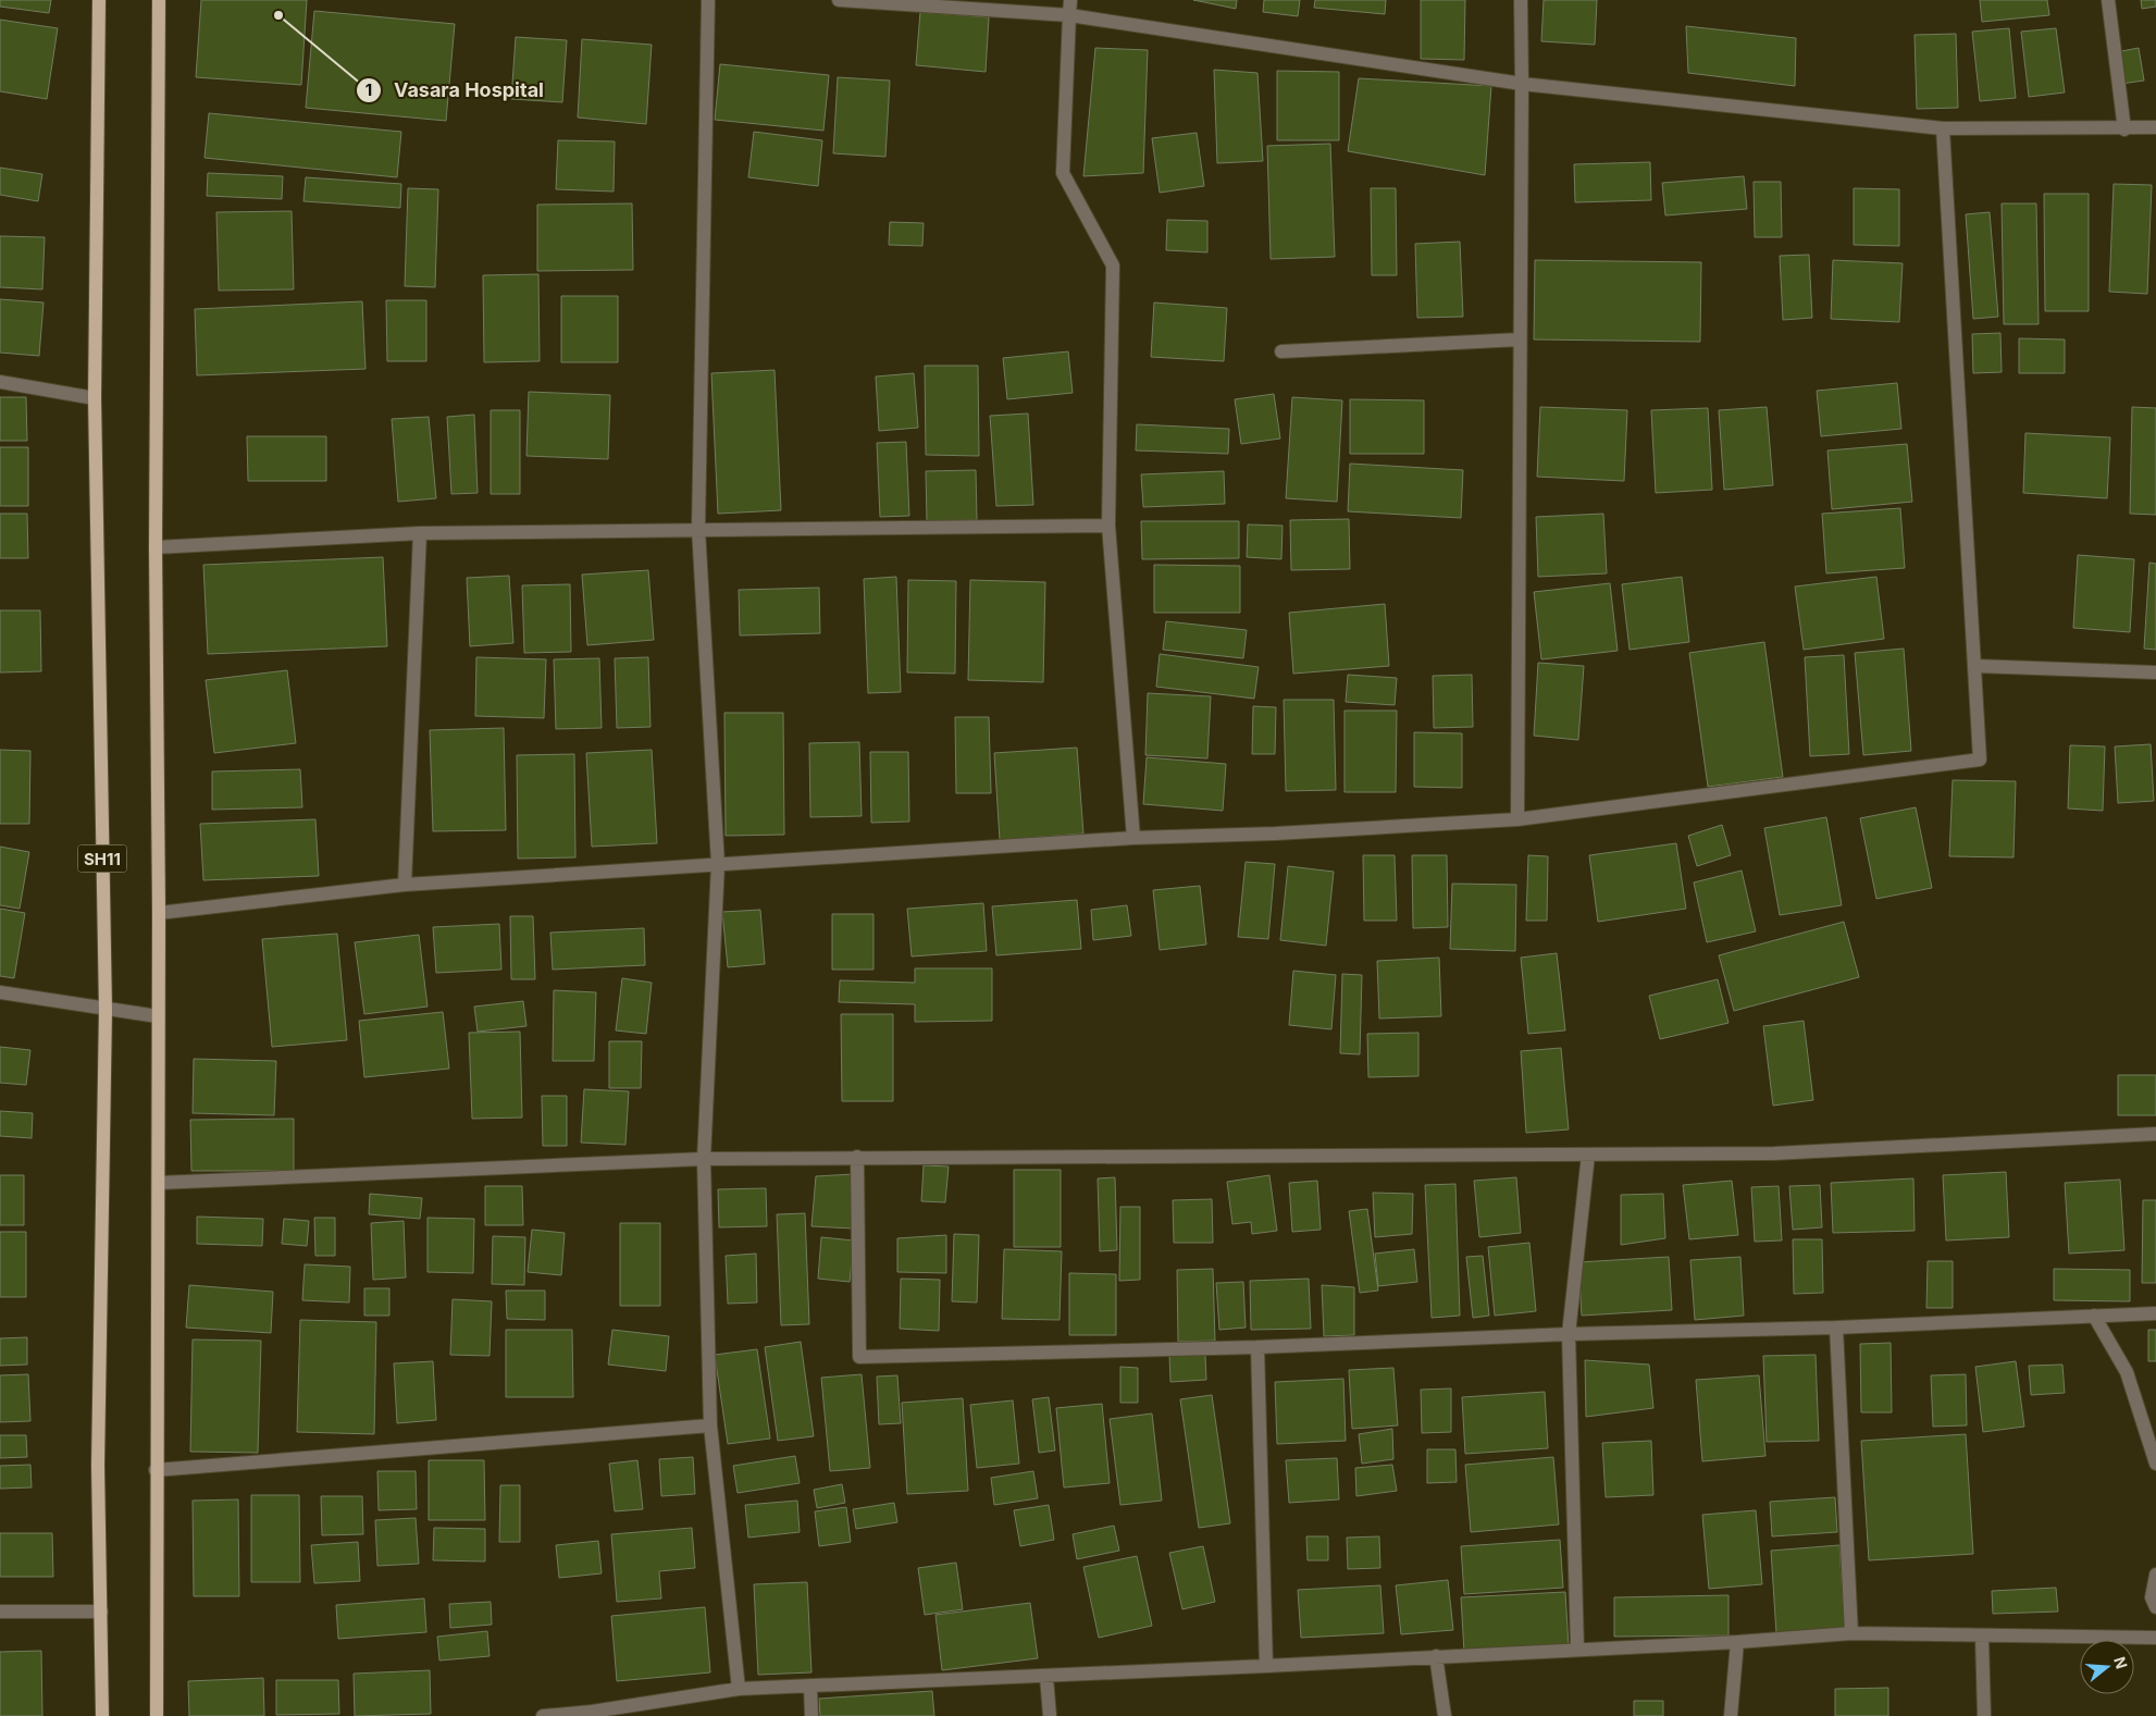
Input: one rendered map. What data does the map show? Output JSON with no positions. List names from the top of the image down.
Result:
{
  "streets": {
    "main road": ["SH11"]
  },
  "places": ["Vasara Hospital"],
  "north": "right"
}
